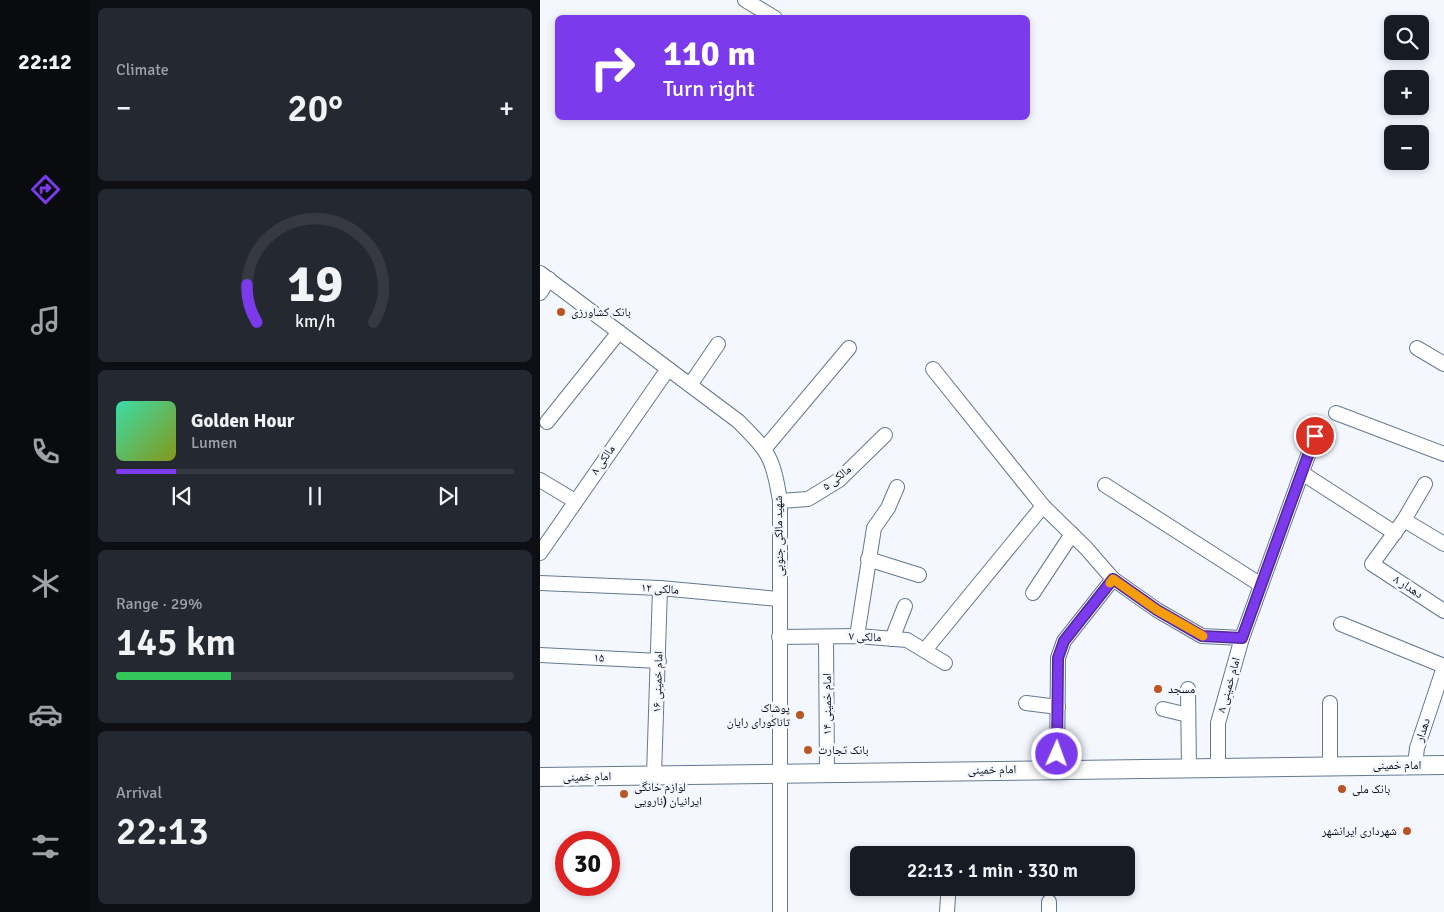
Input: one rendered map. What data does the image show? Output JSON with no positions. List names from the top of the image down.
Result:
{
  "streets": {
    "main road": ["امام خمینی"],
    "street": [
      "مالکی ۸",
      "مالکی ۵",
      "شهید مالکی جنوبی",
      "دهدار ۸",
      "مالکی ۱۲",
      "مالکی ۷",
      "۱۵",
      "امام خمینی ۱۶",
      "امام خمینی ۸",
      "امام خمینی ۱۴",
      "دهدار"
    ]
  },
  "crossings": [
    ["مالکی ۸", "شهید مالکی جنوبی"],
    ["مالکی ۵", "شهید مالکی جنوبی"],
    ["شهید مالکی جنوبی", "مالکی ۱۲"],
    ["شهید مالکی جنوبی", "مالکی ۷"],
    ["شهید مالکی جنوبی", "امام خمینی"],
    ["مالکی ۱۲", "امام خمینی ۱۶"],
    ["مالکی ۷", "امام خمینی ۱۴"],
    ["۱۵", "امام خمینی ۱۶"],
    ["امام خمینی ۱۶", "امام خمینی"],
    ["امام خمینی ۸", "امام خمینی"],
    ["امام خمینی ۱۴", "امام خمینی"],
    ["دهدار", "امام خمینی"]
  ],
  "places": [
    "بانک کشاورزی",
    "مسجد",
    "پوشاک تاناکورای رایان",
    "بانک تجارت",
    "بانک ملی",
    "لوازم خانگی ایرانیان (نارویی",
    "شهرداری ایرانشهر"
  ],
  "page": {
    "tabs": "22:12",
    "tile": [
      "Climate",
      ["Range · 29%", "145 km"],
      ["Arrival", "22:13"]
    ],
    "map_buttons": ["+", "−"],
    "turn": ["110 m", "Turn right"],
    "heat": ["−", "20°", "+"],
    "song": ["Golden Hour", "Lumen"],
    "limit": "30",
    "trip": "22:13 · 1 min · 330 m",
    "gauge": ["19", "km/h"]
  }
}
